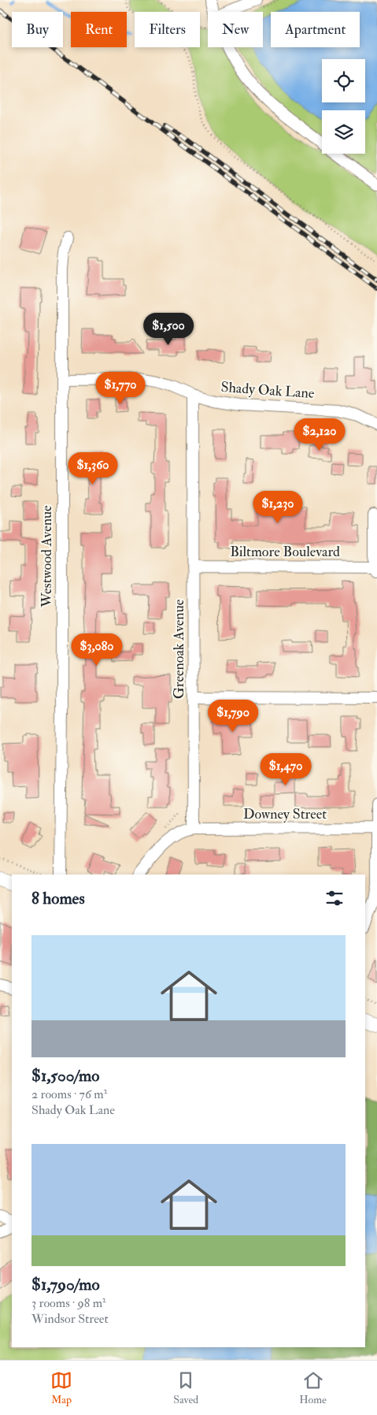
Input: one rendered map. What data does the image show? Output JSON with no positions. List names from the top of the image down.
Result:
{
  "streets": {
    "street": [
      "Shady Oak Lane",
      "Biltmore Boulevard",
      "Westwood Avenue",
      "Greenoak Avenue",
      "Downey Street"
    ]
  },
  "crossings": [
    ["Shady Oak Lane", "Westwood Avenue"],
    ["Shady Oak Lane", "Greenoak Avenue"],
    ["Biltmore Boulevard", "Greenoak Avenue"],
    ["Greenoak Avenue", "Downey Street"]
  ],
  "page": {
    "chip": [
      "Buy",
      "Rent",
      "Filters",
      "New",
      "Apartment"
    ],
    "price": [
      "$1,500",
      "$1,770",
      "$2,120",
      "$1,360",
      "$1,230",
      "$3,080",
      "$1,790",
      "$1,470"
    ],
    "heading": "8 homes",
    "list": [
      {
        "name": "$1,500/mo",
        "note": "2 rooms · 76 m² · Shady Oak Lane"
      },
      {
        "name": "$1,790/mo",
        "note": "3 rooms · 98 m² · Windsor Street"
      }
    ],
    "tabs": ["Map", "Saved", "Home"]
  }
}
